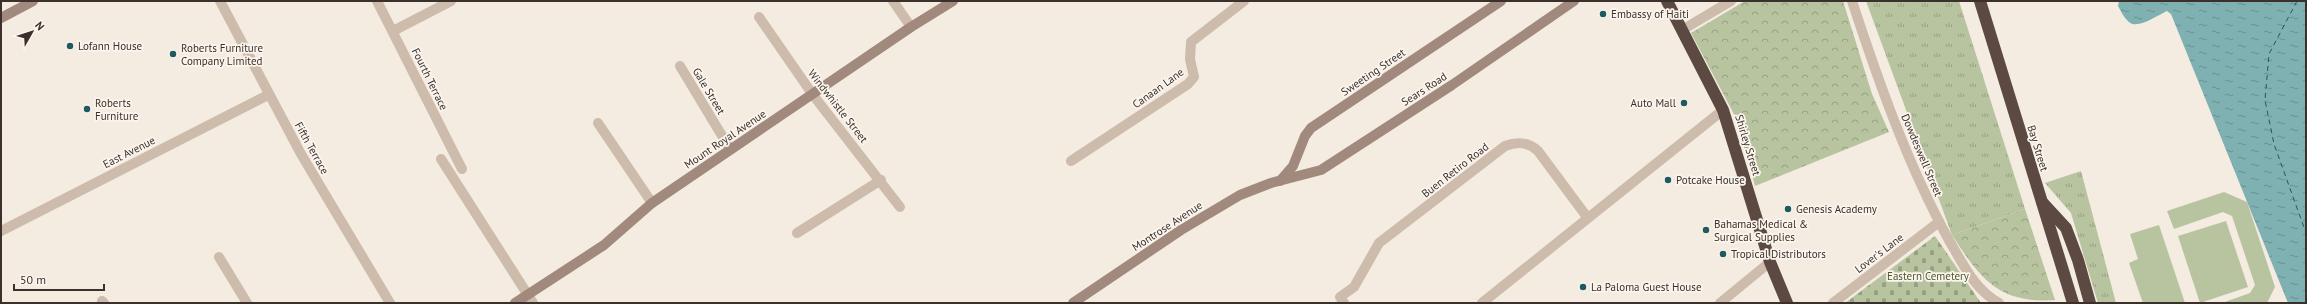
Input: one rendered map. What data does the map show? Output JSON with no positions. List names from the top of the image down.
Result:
{
  "streets": {
    "highway": ["Shirley Street", "Bay Street"],
    "street": [
      "Sweeting Street",
      "Fourth Terrace",
      "Canaan Lane",
      "Sears Road",
      "Gale Street",
      "Windwhistle Street",
      "Mount Royal Avenue",
      "Fifth Terrace",
      "East Avenue",
      "Dowdeswell Street",
      "Buen Retiro Road",
      "Montrose Avenue",
      "Lover's Lane"
    ]
  },
  "crossings": [
    ["Sweeting Street", "Sears Road"],
    ["Sweeting Street", "Montrose Avenue"],
    ["Sears Road", "Montrose Avenue"],
    ["Gale Street", "Mount Royal Avenue"],
    ["Windwhistle Street", "Mount Royal Avenue"],
    ["Fifth Terrace", "East Avenue"],
    ["Dowdeswell Street", "Lover's Lane"]
  ],
  "parks": ["Eastern Cemetery"],
  "places": [
    "Embassy of Haiti",
    "Lofann House",
    "Roberts Furniture Company Limited",
    "Auto Mall",
    "Roberts Furniture",
    "Potcake House",
    "Genesis Academy",
    "Bahamas Medical & Surgical Supplies",
    "Tropical Distributors",
    "La Paloma Guest House"
  ],
  "scale_bar": "50 m",
  "north": "top right"
}
